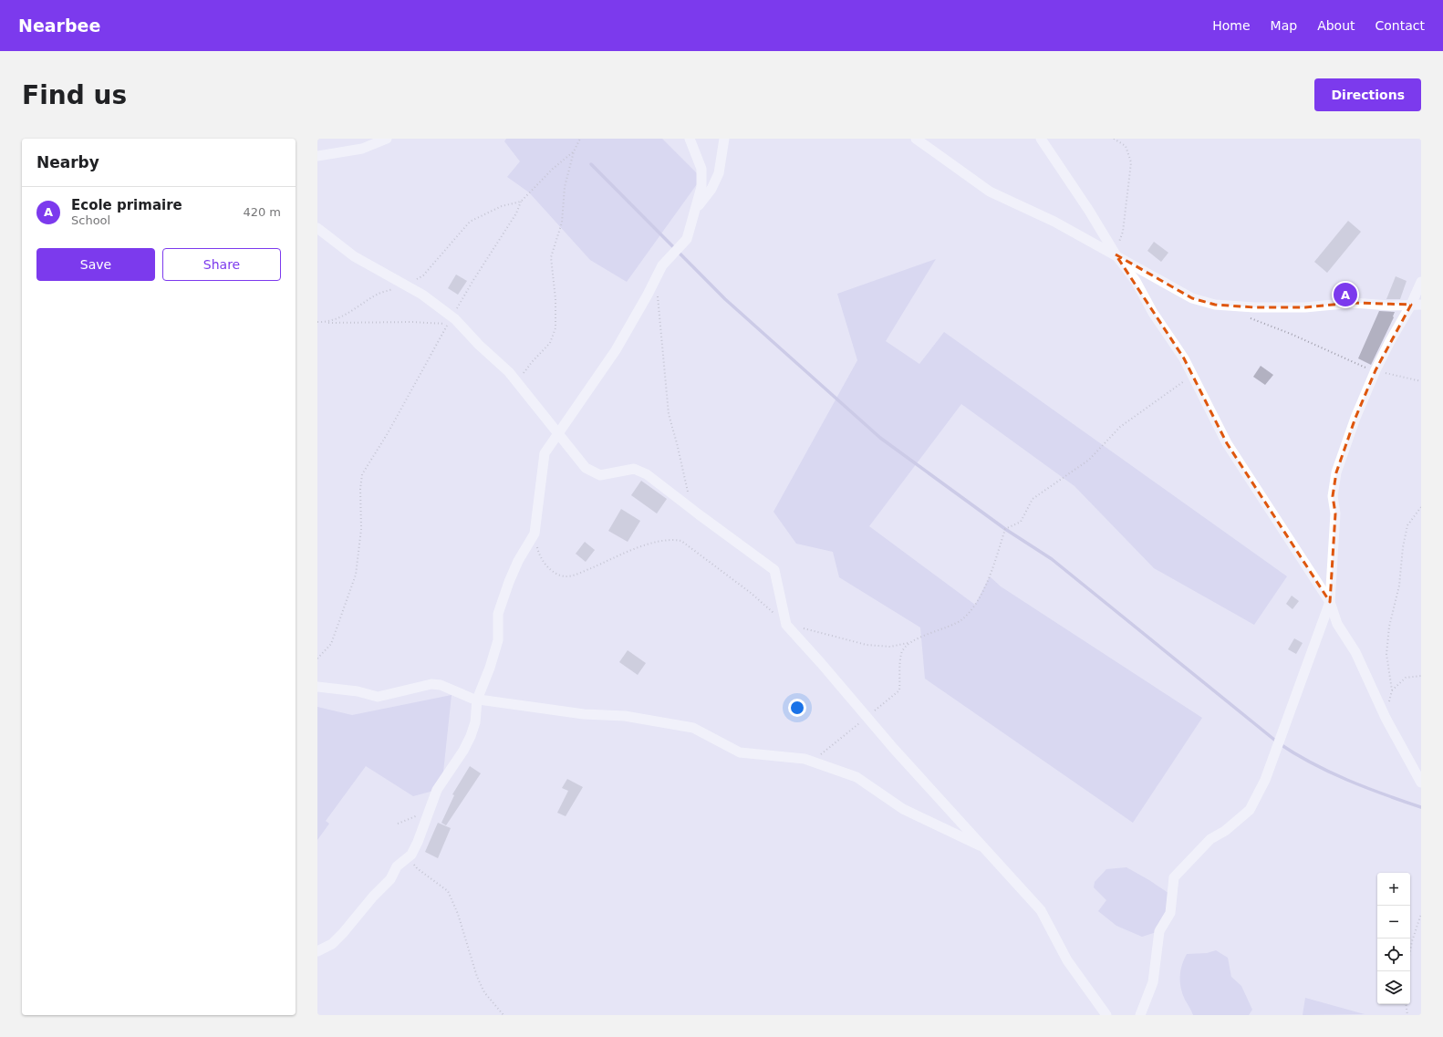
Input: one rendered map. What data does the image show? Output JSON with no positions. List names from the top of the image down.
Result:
{
  "page": {
    "header": "Nearbee",
    "nav": [
      "Home",
      "Map",
      "About",
      "Contact"
    ],
    "buttons": [
      "Directions",
      ["Save", "Share"]
    ],
    "title": "Find us",
    "heading": "Nearby",
    "list": [
      {
        "mark": "A",
        "name": "Ecole primaire",
        "note": "School",
        "value": "420 m"
      }
    ],
    "pins": "A",
    "map_buttons": ["+", "−"]
  }
}
